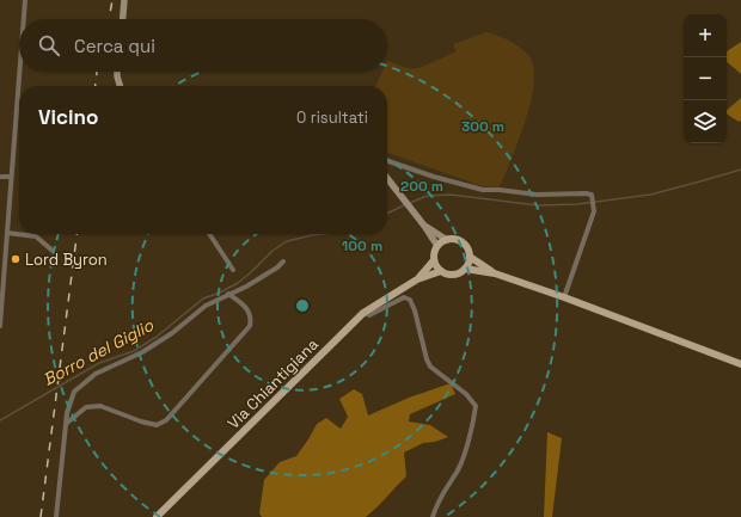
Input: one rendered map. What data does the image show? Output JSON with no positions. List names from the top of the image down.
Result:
{
  "streets": {
    "main road": ["Via Chiantigiana"]
  },
  "water": ["Borro del Giglio"],
  "places": ["Lord Byron"],
  "page": {
    "map_buttons": ["+", "−"],
    "search": "Cerca qui",
    "heading": ["Vicino", "0 risultati"]
  },
  "rings": ["300 m", "200 m", "100 m"]
}
